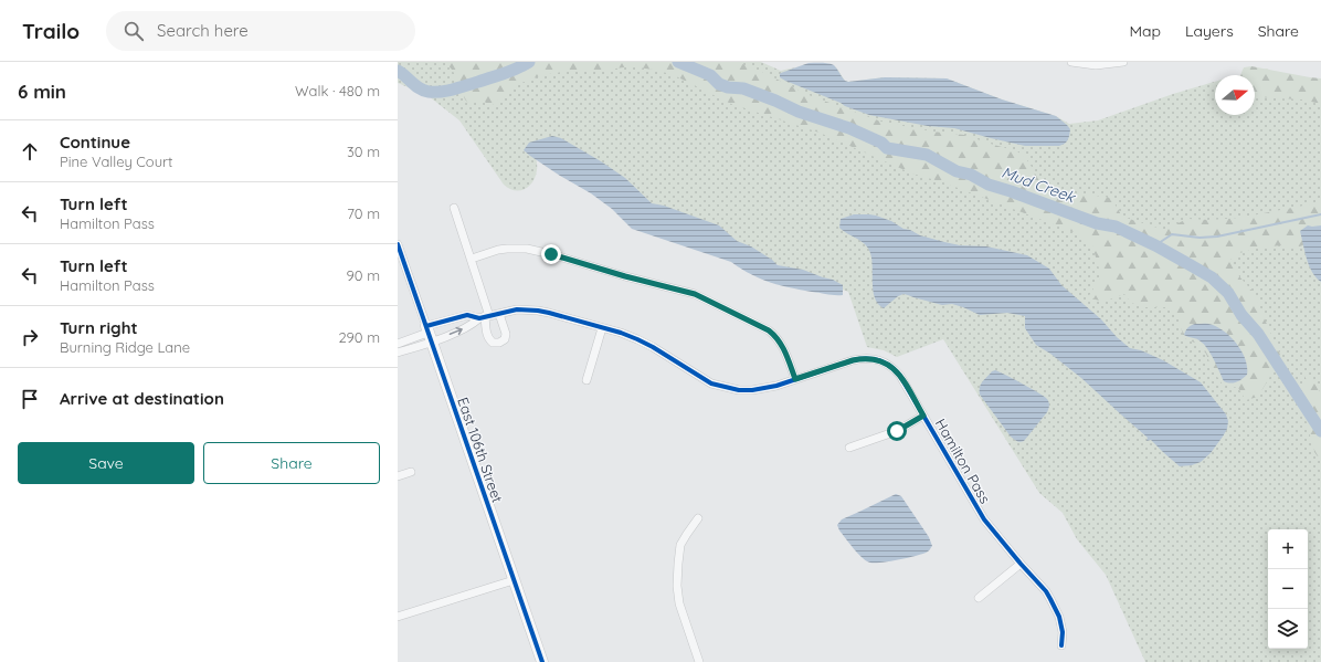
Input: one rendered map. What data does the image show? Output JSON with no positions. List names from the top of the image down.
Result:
{
  "streets": {
    "street": ["East 106th Street", "Hamilton Pass"]
  },
  "crossings": [
    ["East 106th Street", "Hamilton Pass"]
  ],
  "water": ["Mud Creek"],
  "north": "right",
  "page": {
    "header": "Trailo",
    "search": "Search here",
    "nav": ["Map", "Layers", "Share"],
    "heading": ["6 min", "Walk · 480 m"],
    "list": [
      ["Continue", "Pine Valley Court", "30 m"],
      ["Turn left", "Hamilton Pass", "70 m"],
      ["Turn left", "Hamilton Pass", "90 m"],
      ["Turn right", "Burning Ridge Lane", "290 m"],
      "Arrive at destination"
    ],
    "buttons": ["Save", "Share"],
    "map_buttons": ["+", "−"]
  }
}
